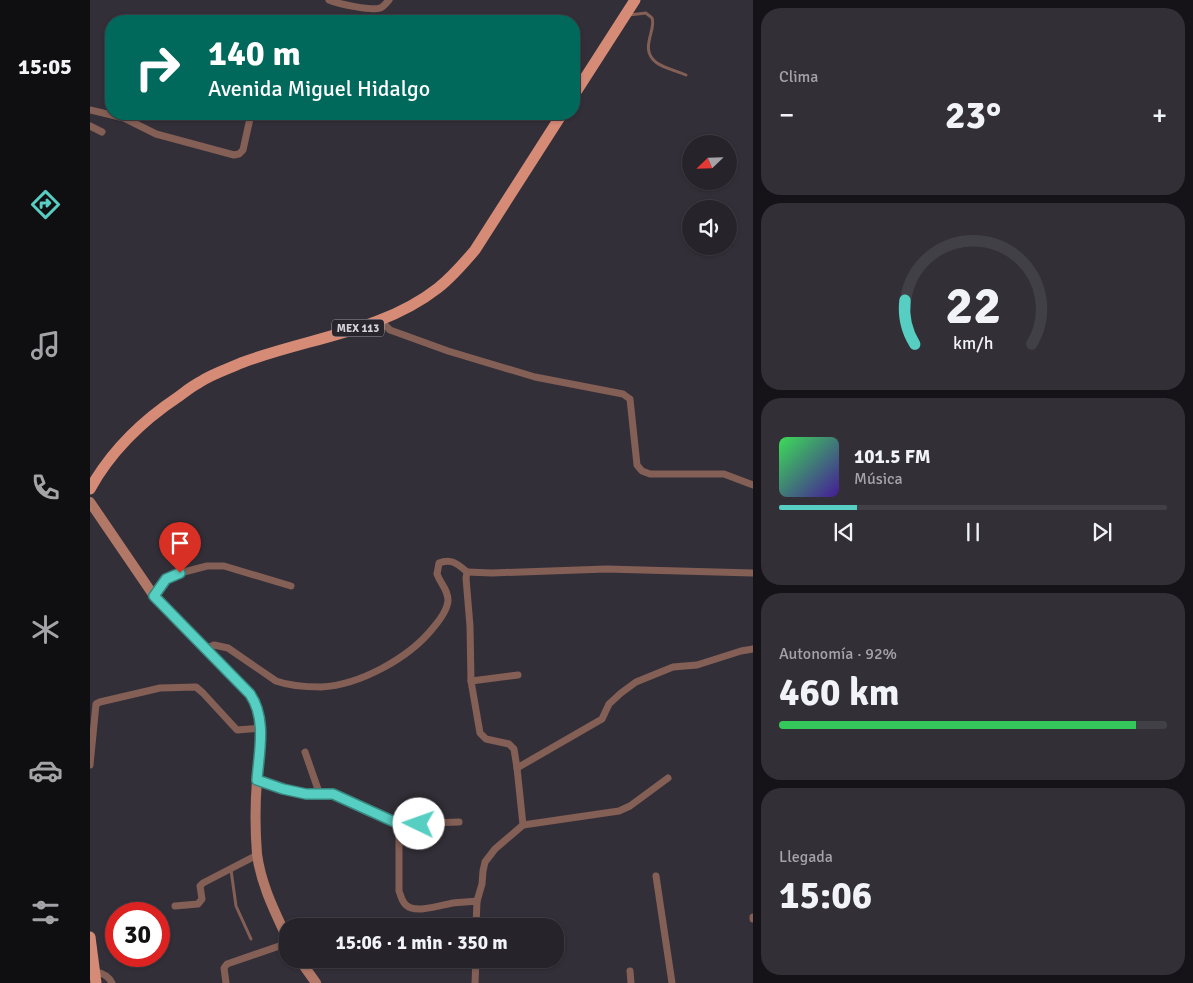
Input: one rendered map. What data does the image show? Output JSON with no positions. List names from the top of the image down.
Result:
{
  "streets": {
    "main road": ["MEX 113"]
  },
  "north": "bottom left",
  "page": {
    "tabs": "15:05",
    "tile": [
      "Clima",
      ["Autonomía · 92%", "460 km"],
      ["Llegada", "15:06"]
    ],
    "turn": ["140 m", "Avenida Miguel Hidalgo"],
    "heat": ["−", "23°", "+"],
    "song": ["101.5 FM", "Música"],
    "limit": "30",
    "trip": "15:06 · 1 min · 350 m",
    "gauge": ["22", "km/h"]
  }
}
